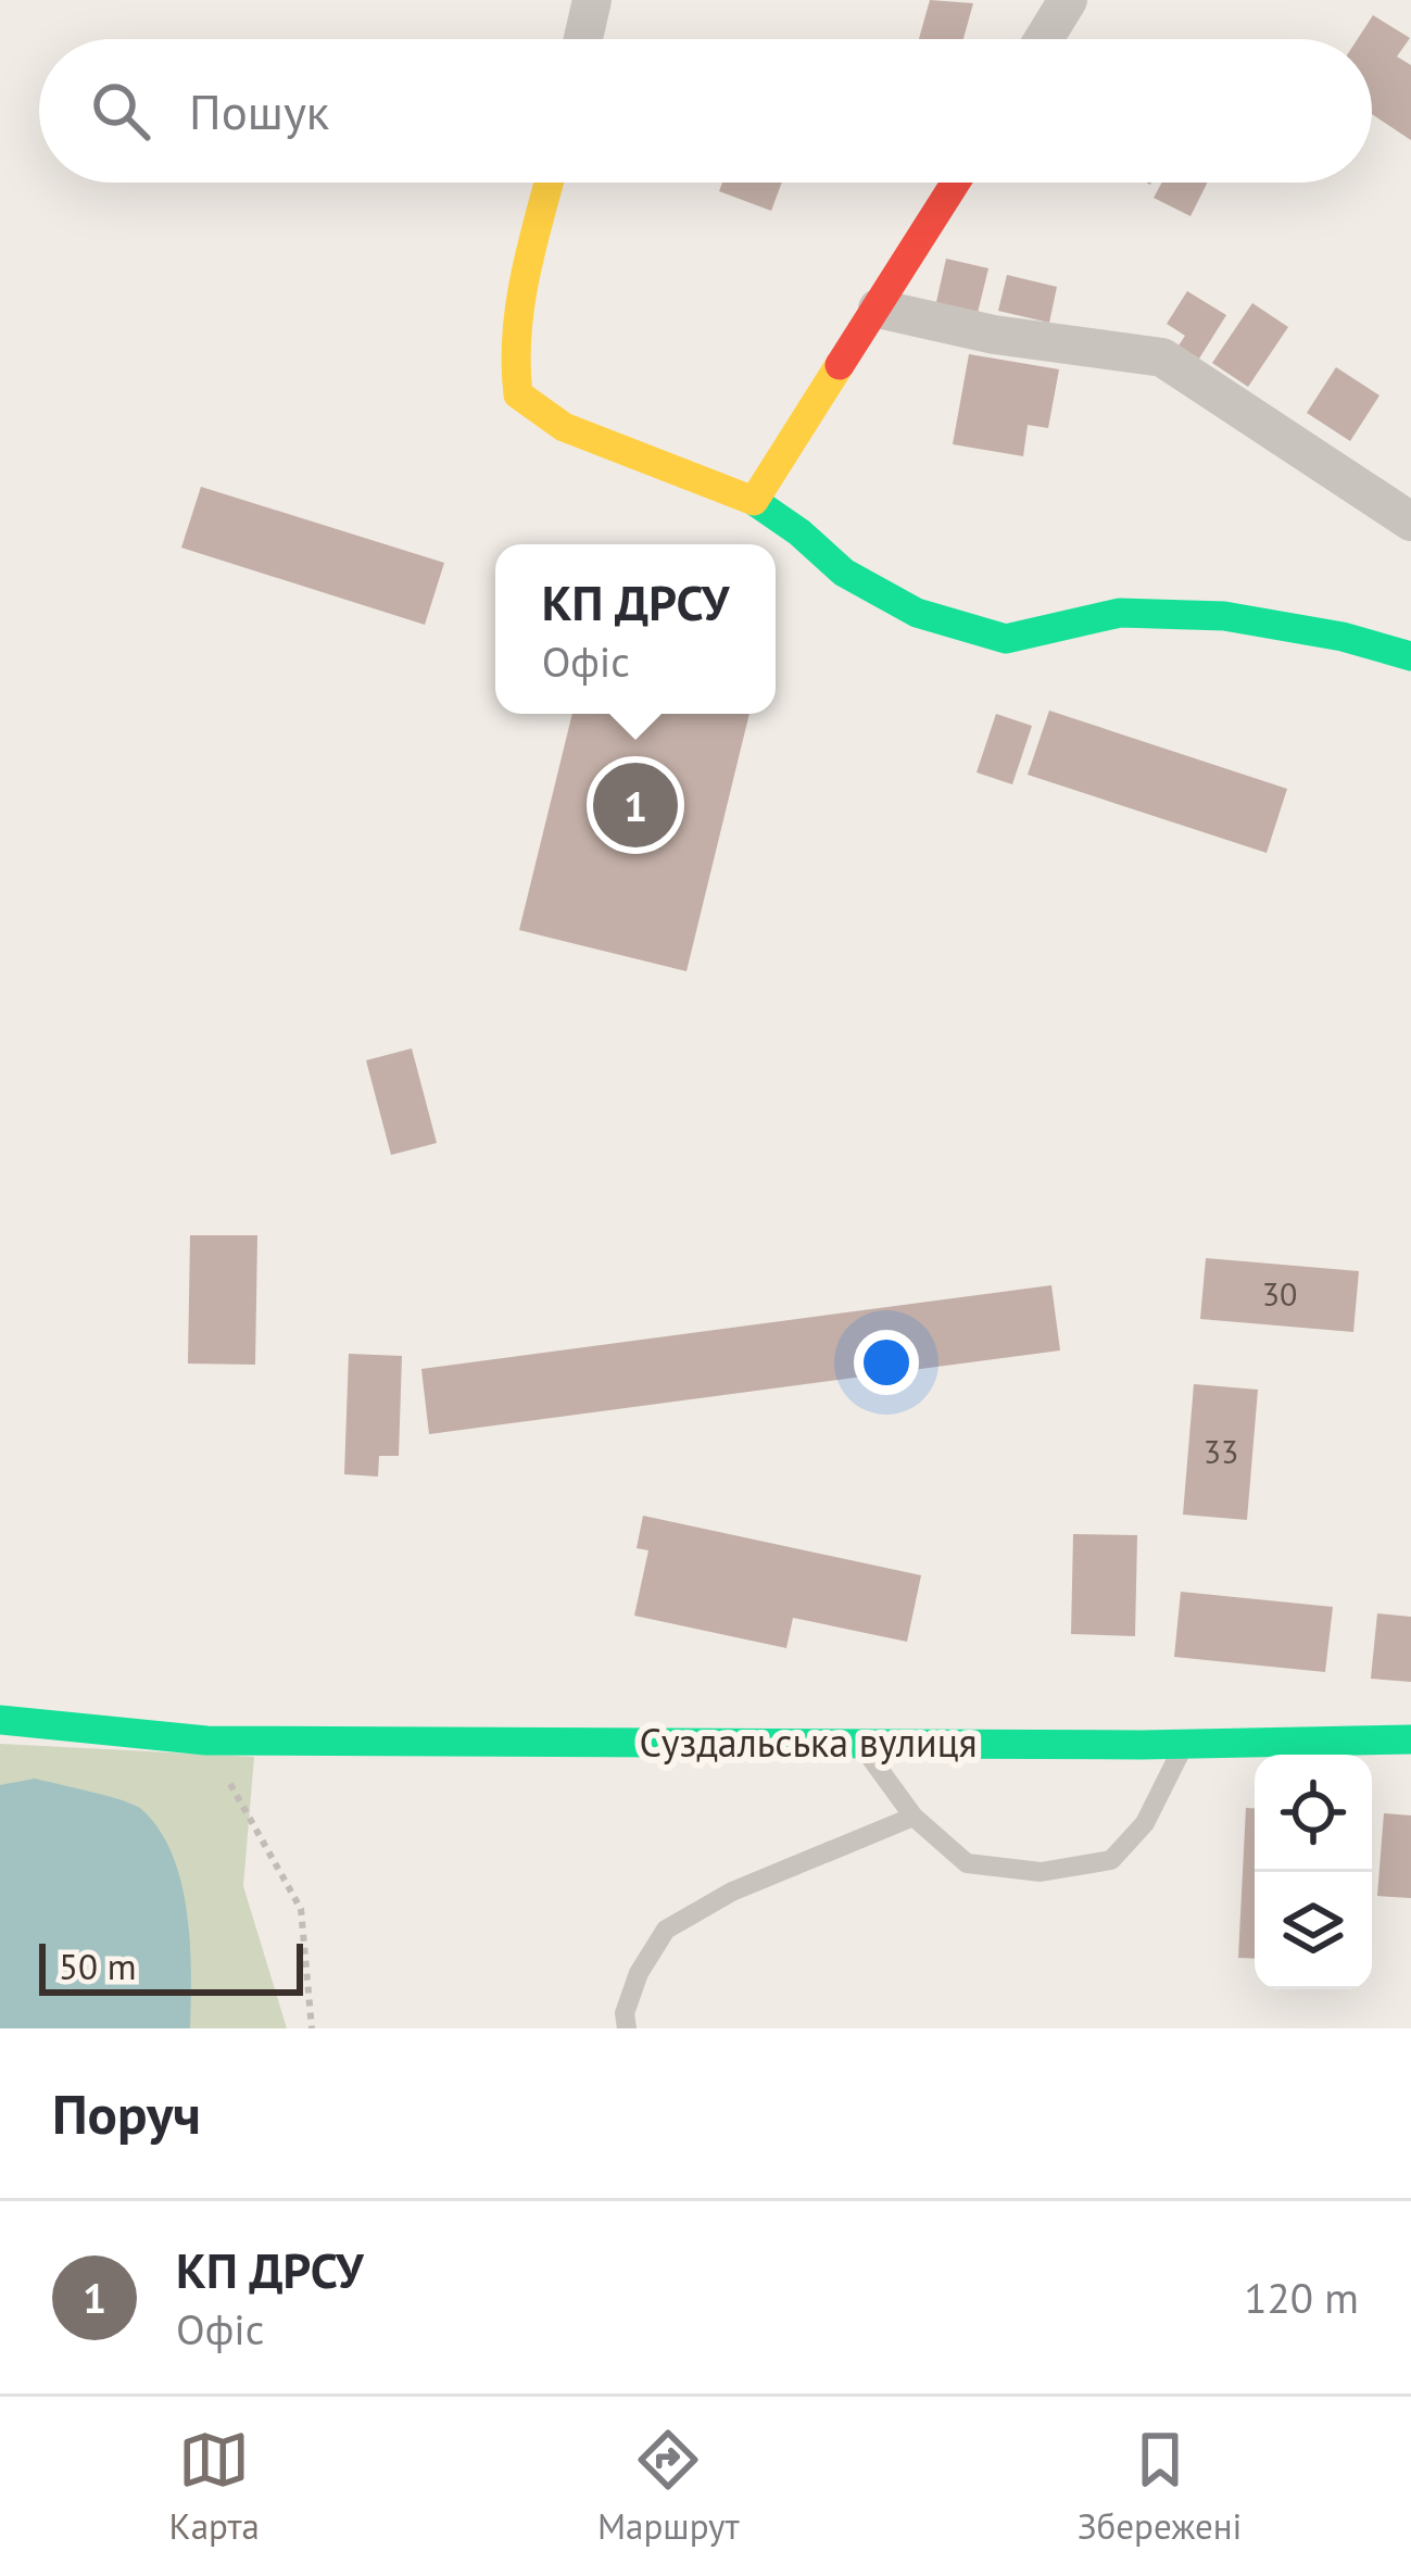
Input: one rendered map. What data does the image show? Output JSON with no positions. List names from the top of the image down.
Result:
{
  "streets": {
    "street": ["Суздальська вулиця"]
  },
  "house_numbers": ["30", "33"],
  "scale_bar": "50 m",
  "page": {
    "search": "Пошук",
    "popup": ["КП ДРСУ", "Офіс"],
    "pins": "1",
    "scale": "50 m",
    "heading": "Поруч",
    "list": [
      {
        "mark": "1",
        "name": "КП ДРСУ",
        "note": "Офіс",
        "value": "120 m"
      }
    ],
    "nav": ["Карта", "Маршрут", "Збережені"]
  }
}
